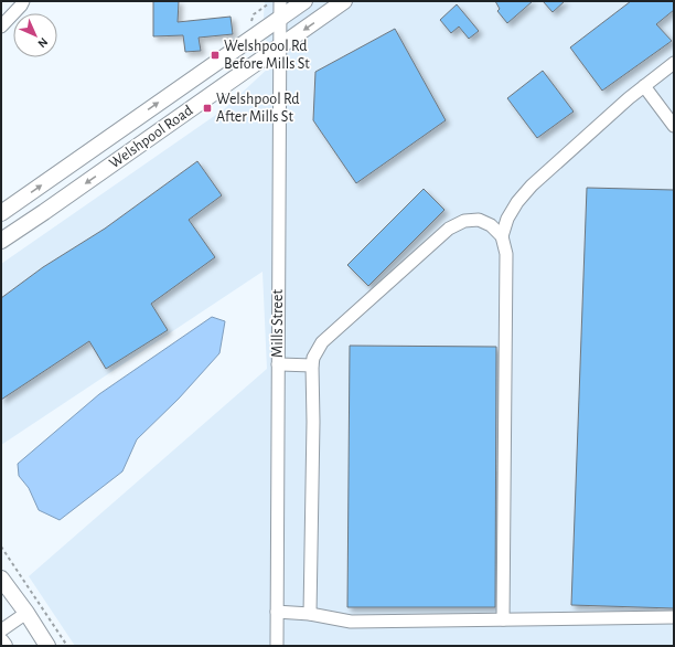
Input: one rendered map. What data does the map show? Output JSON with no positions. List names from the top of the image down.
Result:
{
  "streets": {
    "main road": ["Welshpool Road"],
    "street": ["Mills Street"]
  },
  "crossings": [
    ["Welshpool Road", "Mills Street"]
  ],
  "places": {
    "transit": ["Welshpool Rd Before Mills St", "Welshpool Rd After Mills St"]
  },
  "north": "bottom right"
}
